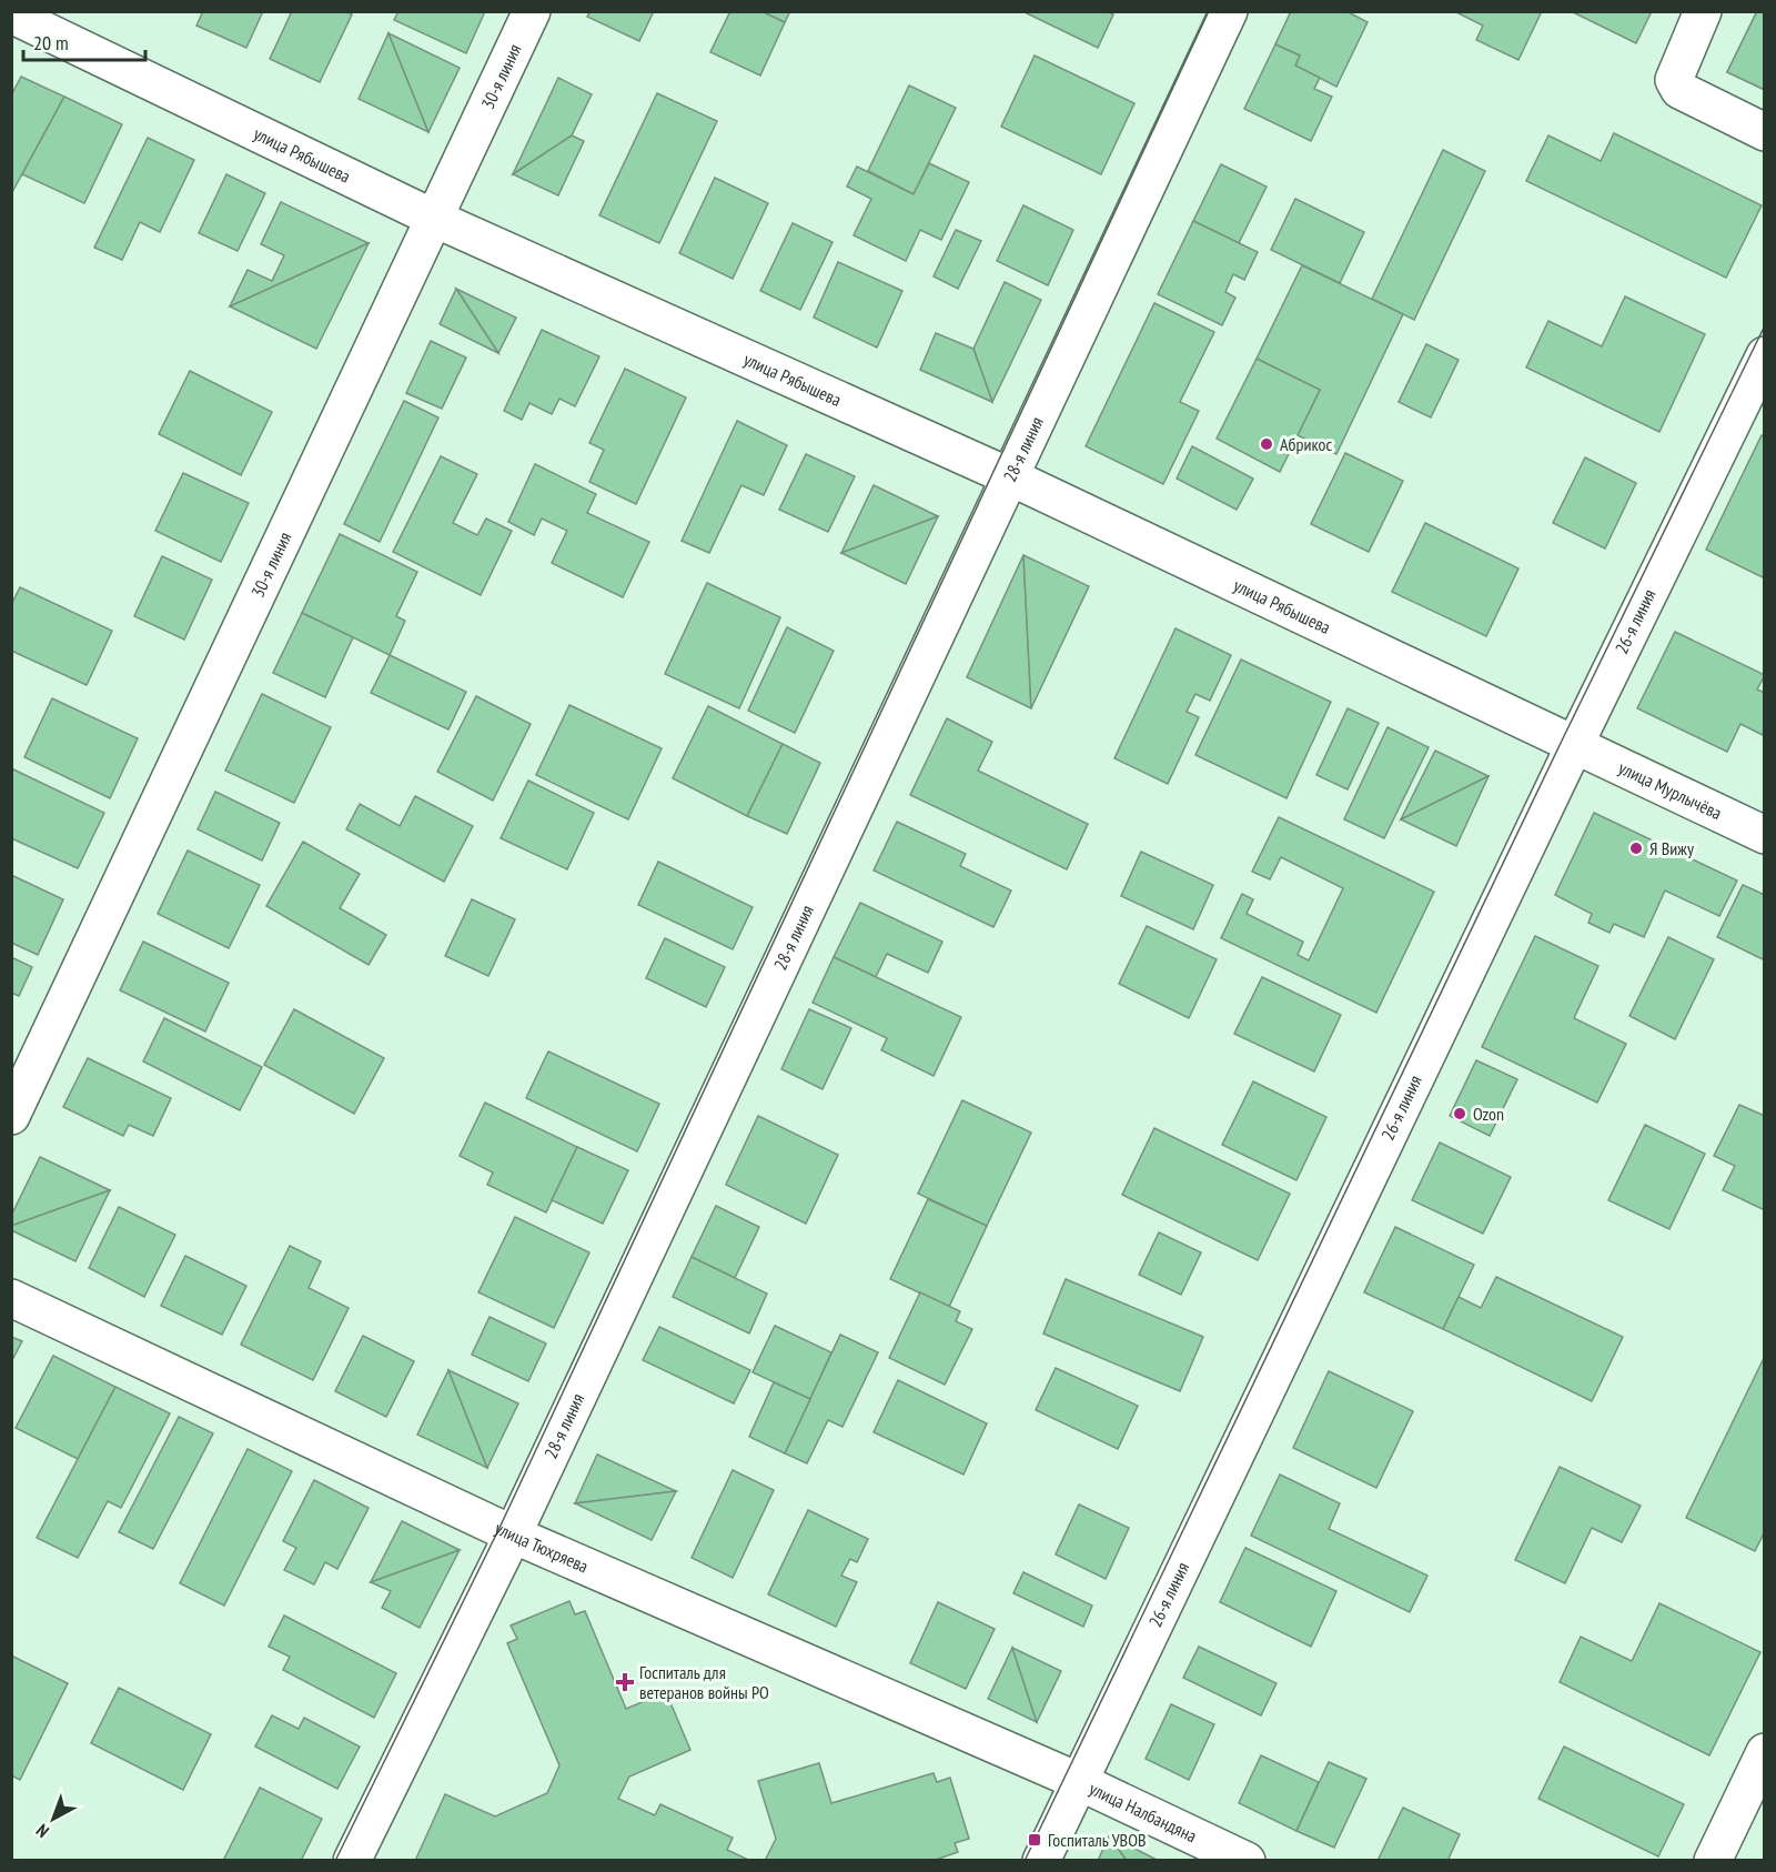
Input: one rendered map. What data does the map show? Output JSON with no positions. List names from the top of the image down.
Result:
{
  "streets": {
    "street": [
      "30-я линия",
      "улица Рябышева",
      "28-я линия",
      "26-я линия",
      "улица Мурлычёва",
      "улица Тюхряева",
      "улица Налбандяна"
    ]
  },
  "crossings": [
    ["30-я линия", "улица Рябышева"],
    ["улица Рябышева", "28-я линия"],
    ["улица Рябышева", "26-я линия"],
    ["улица Рябышева", "улица Мурлычёва"],
    ["28-я линия", "улица Тюхряева"],
    ["26-я линия", "улица Мурлычёва"],
    ["26-я линия", "улица Тюхряева"],
    ["26-я линия", "улица Налбандяна"],
    ["улица Тюхряева", "улица Налбандяна"]
  ],
  "places": {
    "other": ["Абрикос", "Я Вижу", "Ozon"],
    "health": ["Госпиталь для ветеранов войны РО"],
    "transit": ["Госпиталь УВОВ"]
  },
  "scale_bar": "20 m",
  "north": "bottom left"
}
